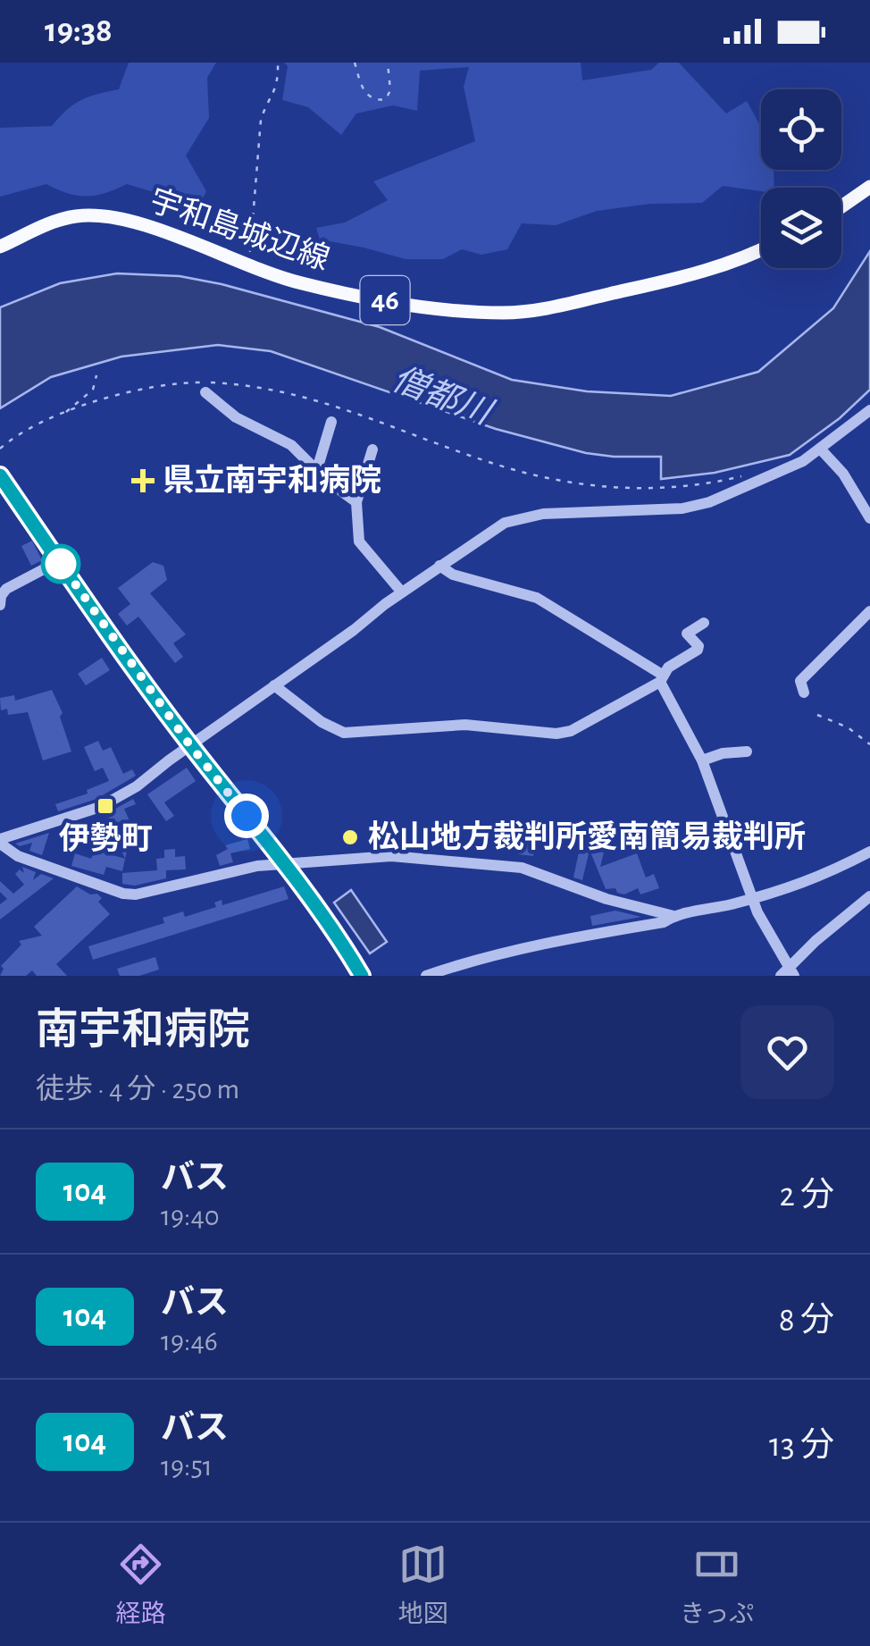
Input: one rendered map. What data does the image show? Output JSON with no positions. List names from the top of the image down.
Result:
{
  "streets": {
    "main road": ["宇和島城辺線", "46"]
  },
  "water": ["僧都川"],
  "places": {
    "health": ["県立南宇和病院"],
    "transit": ["伊勢町"],
    "other": ["松山地方裁判所愛南簡易裁判所"]
  },
  "lines": ["bus line 104"],
  "page": {
    "status": "19:38",
    "heading": ["南宇和病院", "徒歩 · 4 分 · 250 m"],
    "list": [
      {
        "mark": "104",
        "name": "バス",
        "note": "19:40",
        "value": "2 分"
      },
      {
        "mark": "104",
        "name": "バス",
        "note": "19:46",
        "value": "8 分"
      },
      {
        "mark": "104",
        "name": "バス",
        "note": "19:51",
        "value": "13 分"
      }
    ],
    "tabs": ["経路", "地図", "きっぷ"]
  }
}
